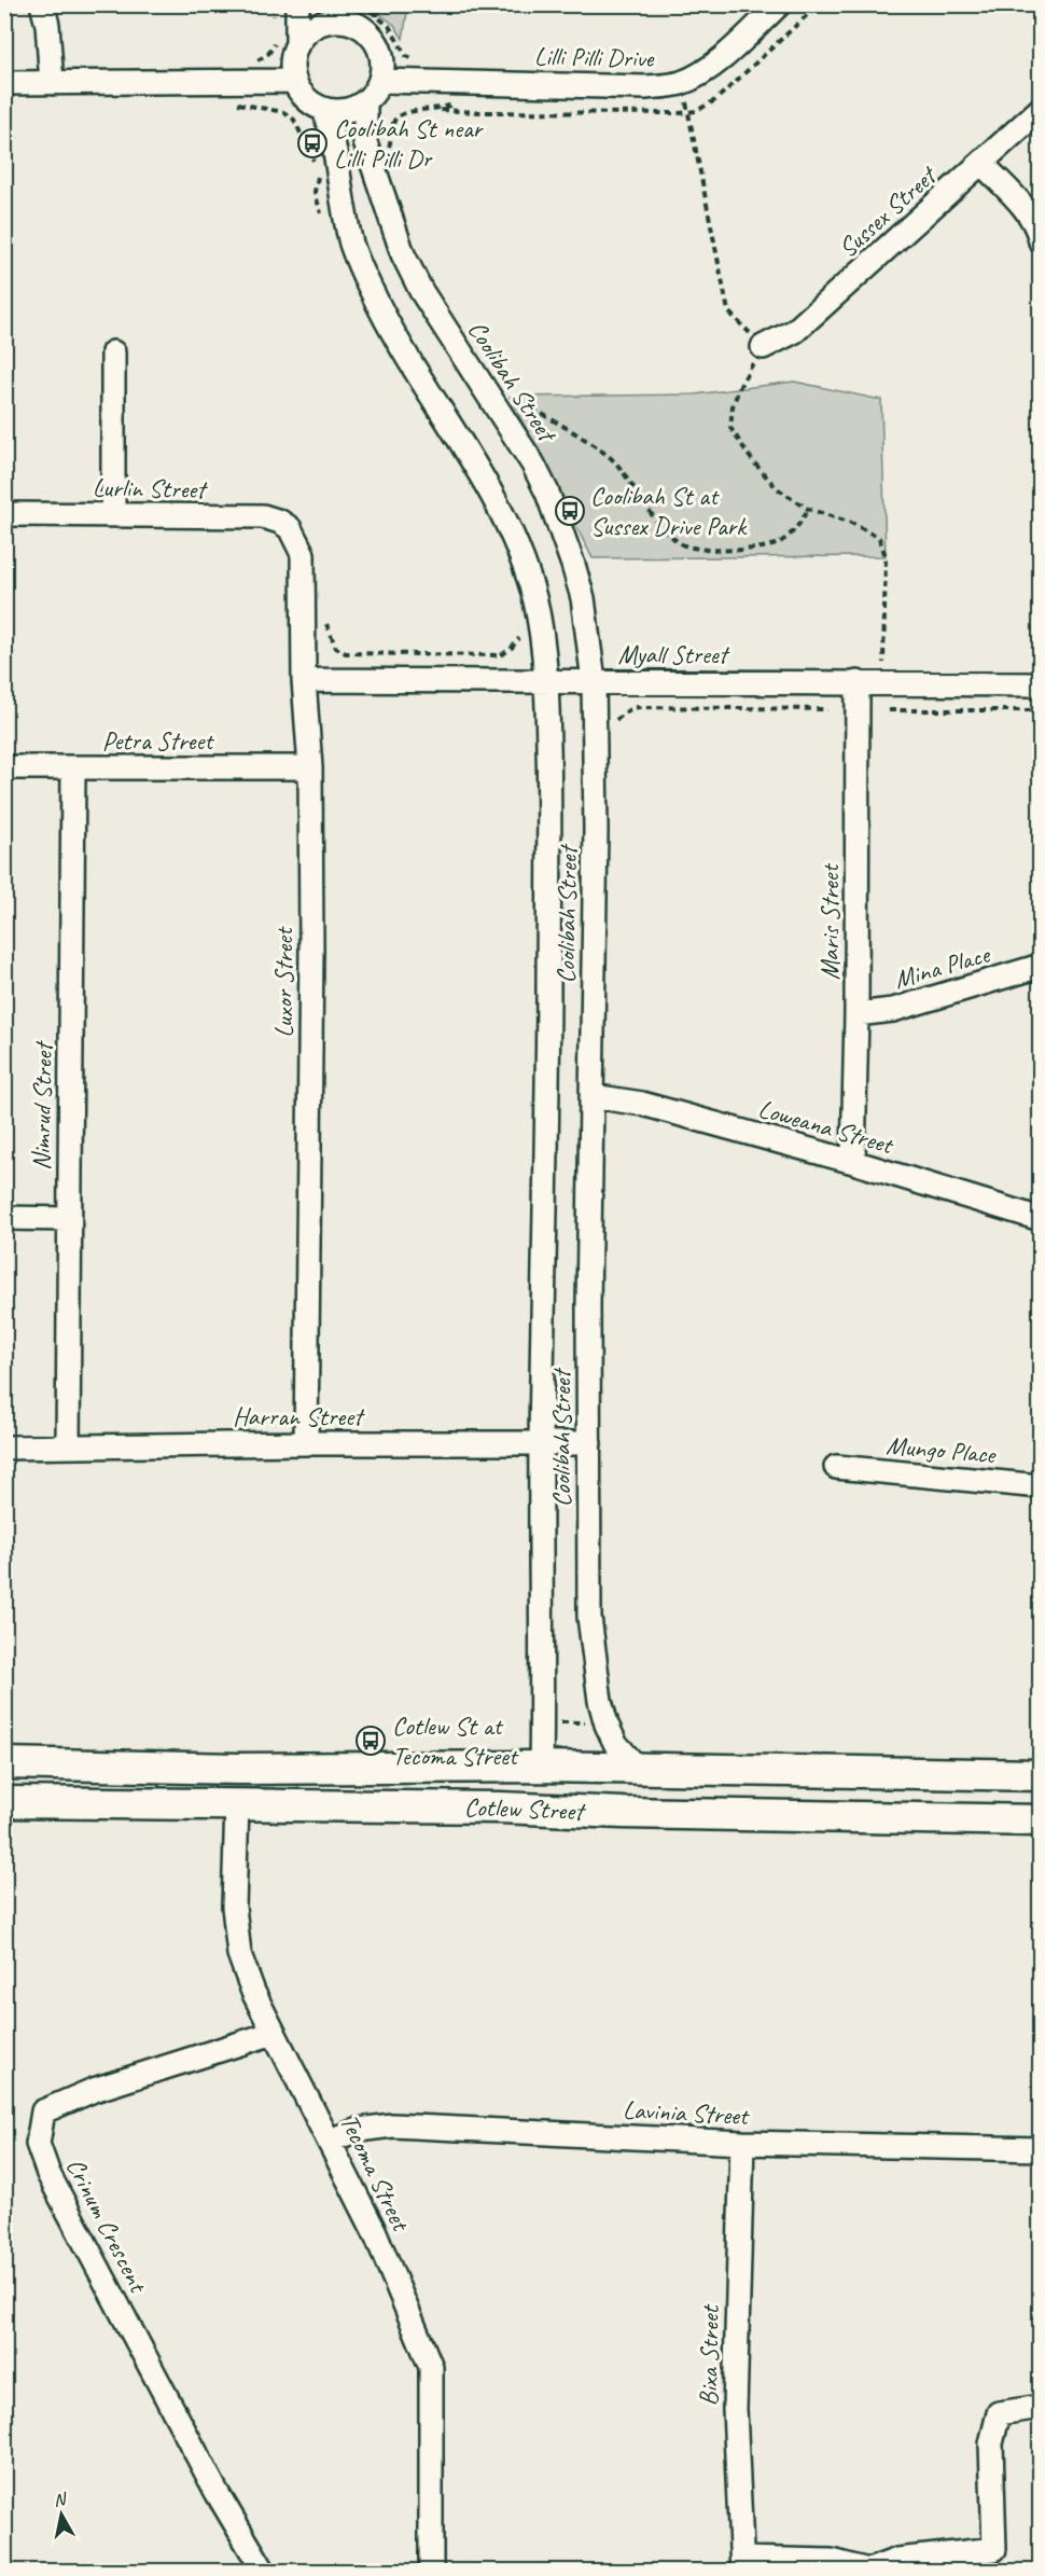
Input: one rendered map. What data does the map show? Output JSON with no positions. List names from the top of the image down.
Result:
{
  "streets": {
    "main road": ["Cotlew Street"],
    "street": [
      "Lilli Pilli Drive",
      "Sussex Street",
      "Coolibah Street",
      "Lurlin Street",
      "Myall Street",
      "Petra Street",
      "Maris Street",
      "Mina Place",
      "Luxor Street",
      "Nimrud Street",
      "Loweana Street",
      "Harran Street",
      "Mungo Place",
      "Lavinia Street",
      "Tecoma Street",
      "Crinum Crescent",
      "Bixa Street"
    ]
  },
  "crossings": [
    ["Lilli Pilli Drive", "Coolibah Street"],
    ["Coolibah Street", "Myall Street"],
    ["Coolibah Street", "Loweana Street"],
    ["Coolibah Street", "Harran Street"],
    ["Coolibah Street", "Cotlew Street"],
    ["Lurlin Street", "Luxor Street"],
    ["Myall Street", "Maris Street"],
    ["Myall Street", "Luxor Street"],
    ["Petra Street", "Luxor Street"],
    ["Petra Street", "Nimrud Street"],
    ["Maris Street", "Mina Place"],
    ["Maris Street", "Loweana Street"],
    ["Luxor Street", "Harran Street"],
    ["Nimrud Street", "Harran Street"],
    ["Cotlew Street", "Tecoma Street"],
    ["Lavinia Street", "Tecoma Street"],
    ["Lavinia Street", "Bixa Street"],
    ["Tecoma Street", "Crinum Crescent"]
  ],
  "places": {
    "bus stop": ["Coolibah St near Lilli Pilli Dr", "Coolibah St at Sussex Drive Park", "Cotlew St at Tecoma Street"]
  },
  "north": "top"
}
